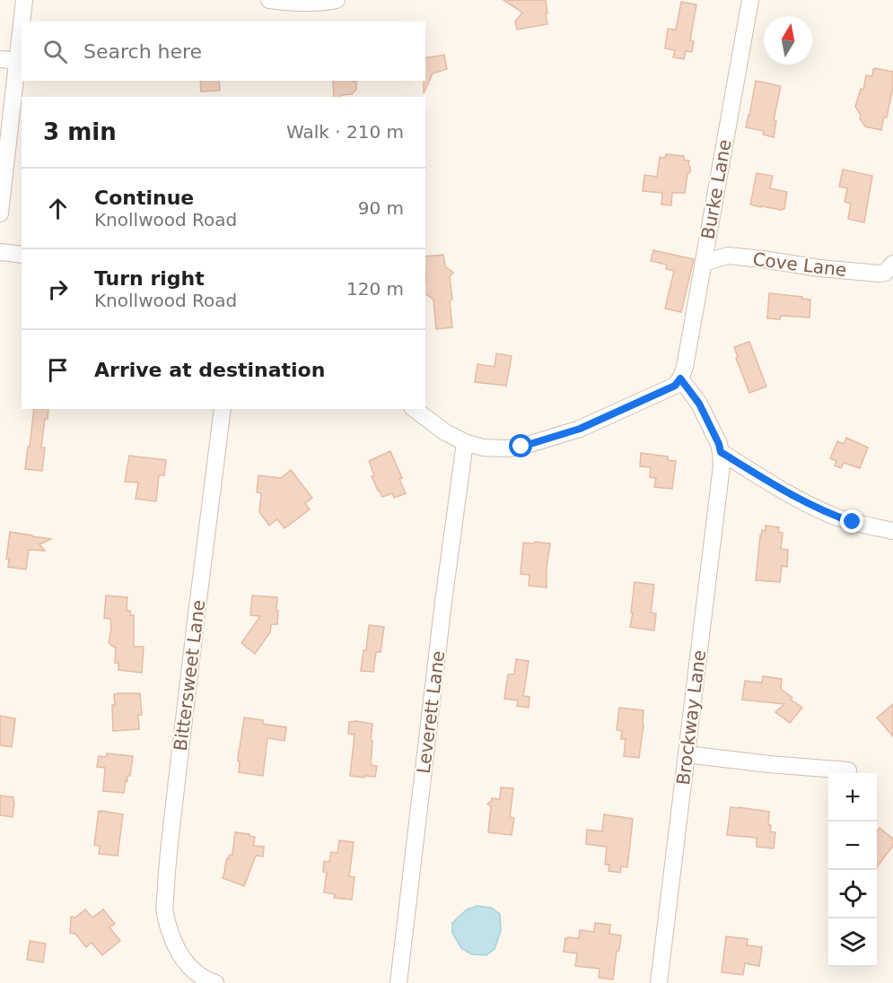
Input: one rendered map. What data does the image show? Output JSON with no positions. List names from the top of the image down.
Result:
{
  "streets": {
    "street": [
      "Burke Lane",
      "Cove Lane",
      "Bittersweet Lane",
      "Leverett Lane",
      "Brockway Lane"
    ]
  },
  "crossings": [
    ["Burke Lane", "Cove Lane"]
  ],
  "north": "top",
  "page": {
    "search": "Search here",
    "heading": ["3 min", "Walk · 210 m"],
    "list": [
      ["Continue", "Knollwood Road", "90 m"],
      ["Turn right", "Knollwood Road", "120 m"],
      "Arrive at destination"
    ],
    "map_buttons": ["+", "−"]
  }
}
